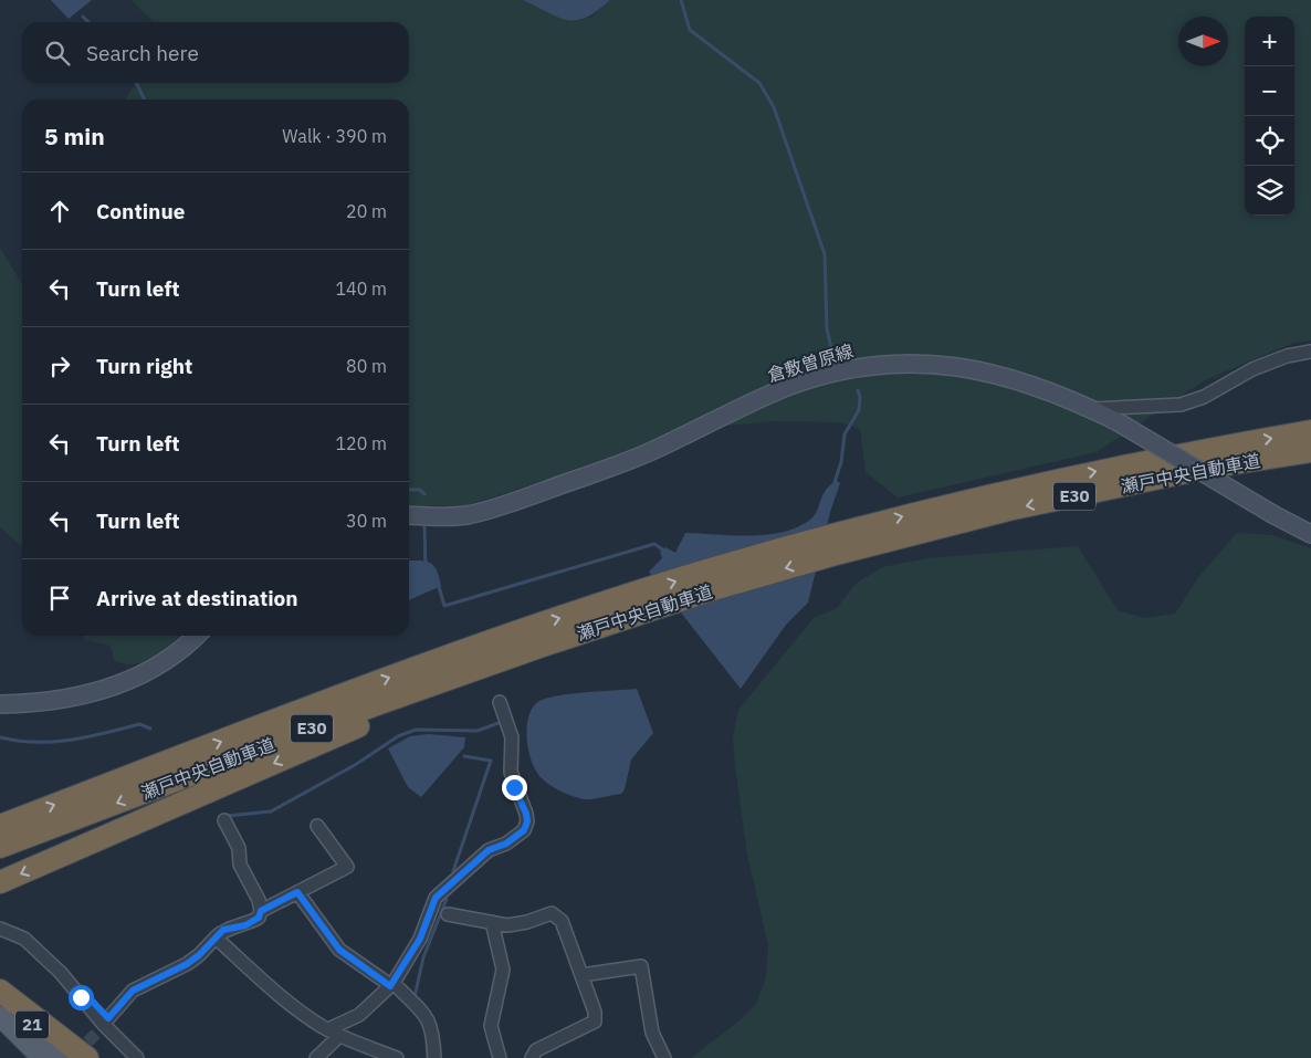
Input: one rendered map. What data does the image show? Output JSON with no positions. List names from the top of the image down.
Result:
{
  "streets": {
    "highway": ["瀬戸中央自動車道", "E30"],
    "main road": ["21"],
    "street": ["倉敷曽原線"]
  },
  "north": "right",
  "page": {
    "map_buttons": ["+", "−"],
    "search": "Search here",
    "heading": ["5 min", "Walk · 390 m"],
    "list": [
      ["Continue", "20 m"],
      ["Turn left", "140 m"],
      ["Turn right", "80 m"],
      ["Turn left", "120 m"],
      ["Turn left", "30 m"],
      "Arrive at destination"
    ]
  }
}
